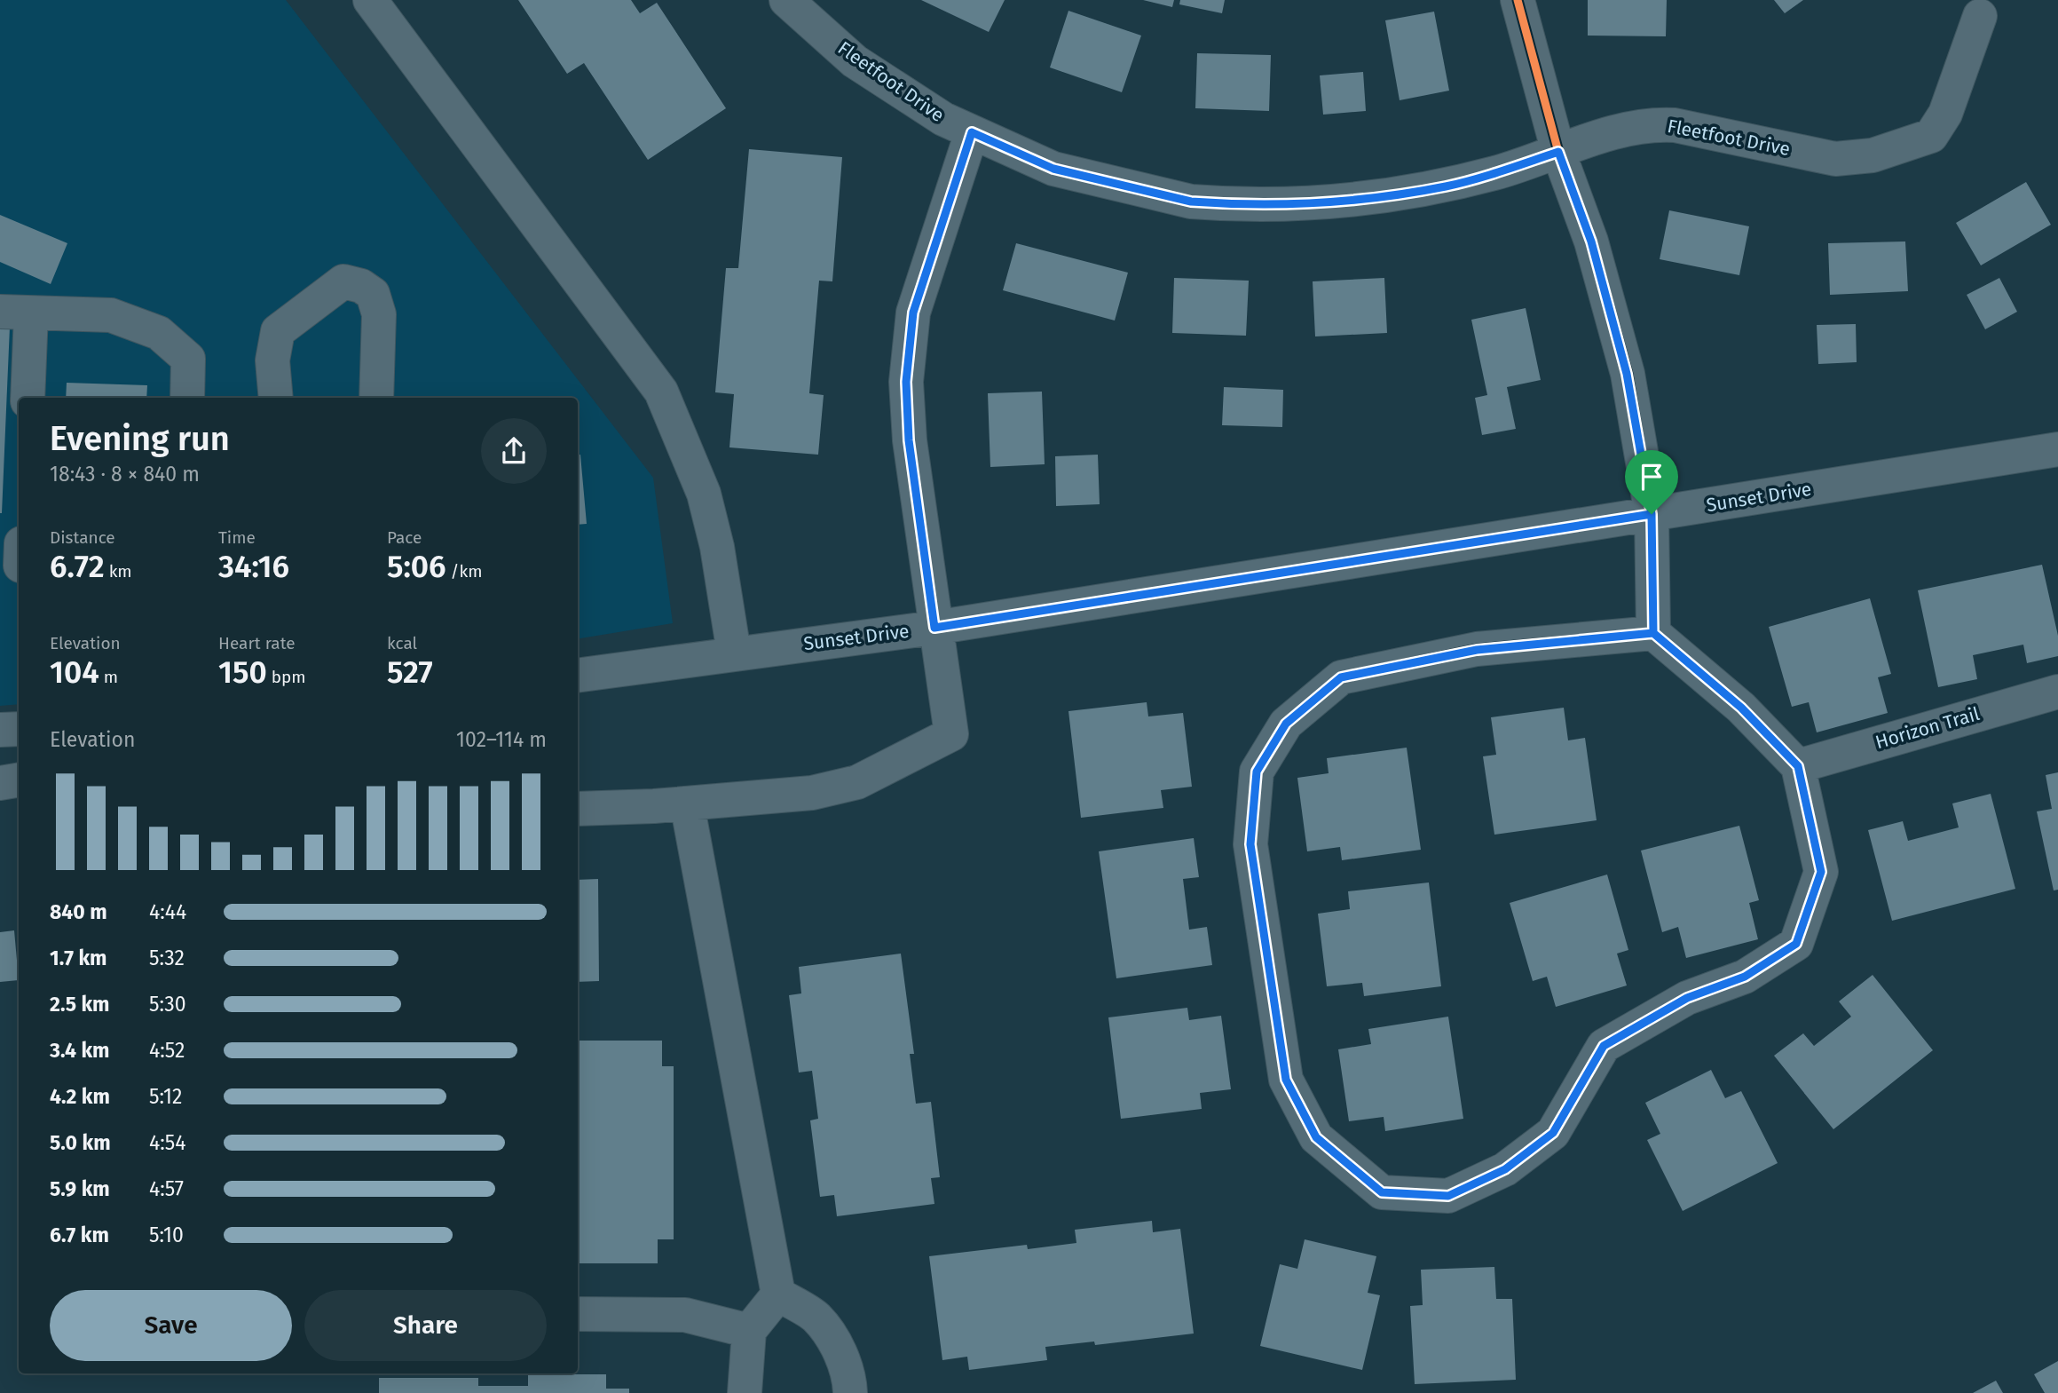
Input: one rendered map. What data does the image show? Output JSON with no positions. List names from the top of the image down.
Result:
{
  "streets": {
    "street": ["Fleetfoot Drive", "Sunset Drive", "Horizon Trail"]
  },
  "page": {
    "heading": ["Evening run", "18:43 · 8 × 840 m"],
    "stats": [
      ["Distance", "6.72 km"],
      ["Time", "34:16"],
      ["Pace", "5:06 /km"],
      ["Elevation", "104 m"],
      ["Heart rate", "150 bpm"],
      ["kcal", "527"]
    ],
    "chart": ["Elevation", "102–114 m"],
    "list": [
      {
        "name": "840 m",
        "note": "4:44"
      },
      {
        "name": "1.7 km",
        "note": "5:32"
      },
      {
        "name": "2.5 km",
        "note": "5:30"
      },
      {
        "name": "3.4 km",
        "note": "4:52"
      },
      {
        "name": "4.2 km",
        "note": "5:12"
      },
      {
        "name": "5.0 km",
        "note": "4:54"
      },
      {
        "name": "5.9 km",
        "note": "4:57"
      },
      {
        "name": "6.7 km",
        "note": "5:10"
      }
    ],
    "buttons": ["Save", "Share"]
  }
}
